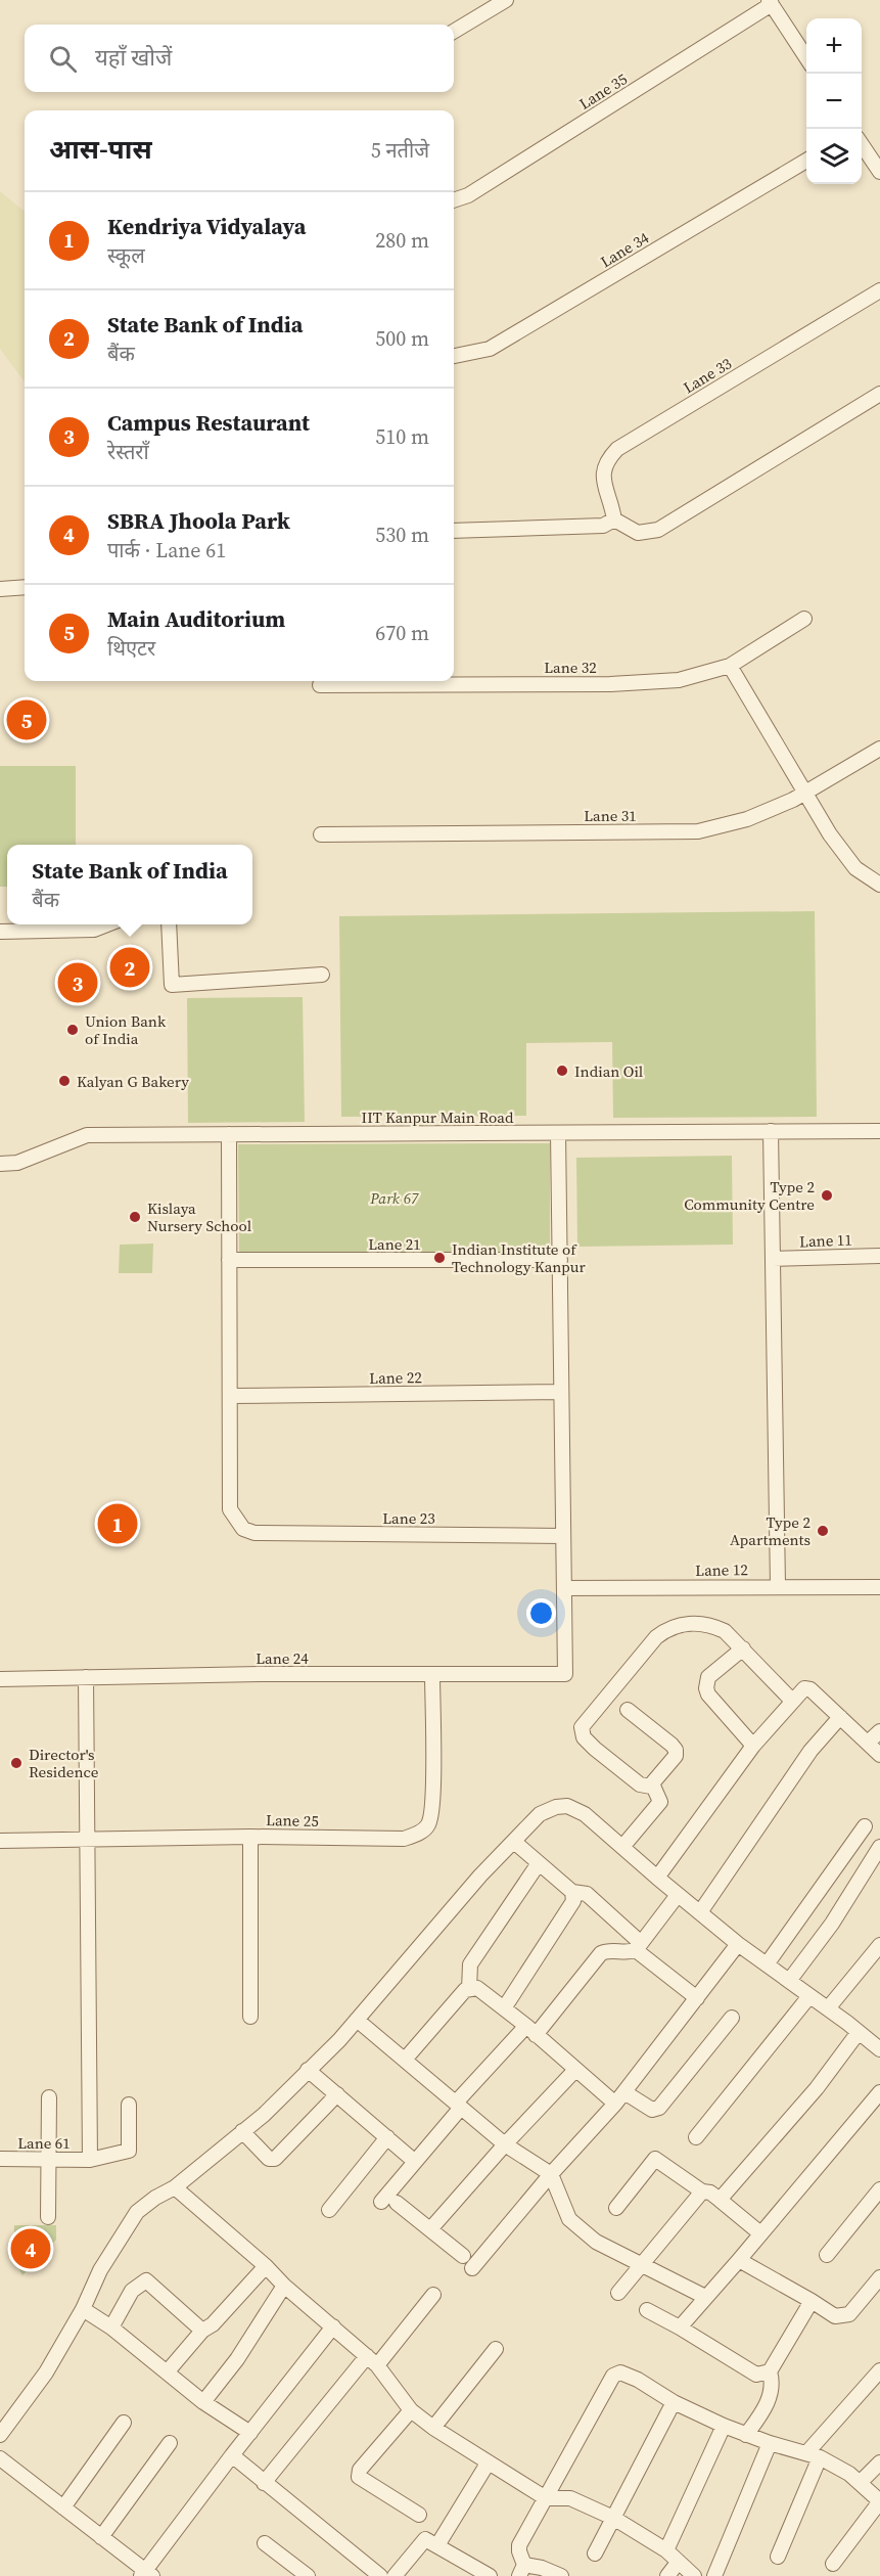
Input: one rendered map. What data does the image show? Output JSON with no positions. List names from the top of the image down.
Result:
{
  "streets": {
    "street": [
      "Lane 35",
      "Lane 34",
      "Lane 33",
      "Lane 32",
      "Lane 31",
      "IIT Kanpur Main Road",
      "Lane 11",
      "Lane 21",
      "Lane 22",
      "Lane 23",
      "Lane 12",
      "Lane 24",
      "Lane 25",
      "Lane 61"
    ]
  },
  "crossings": [
    ["Lane 22", "Lane 23"],
    ["Lane 12", "Lane 24"],
    ["Lane 24", "Lane 25"],
    ["Lane 24", "Lane 61"],
    ["Lane 25", "Lane 61"]
  ],
  "parks": ["Park 67"],
  "places": [
    "Union Bank of India",
    "Indian Oil",
    "Kalyan G Bakery",
    "Type 2 Community Centre",
    "Kislaya Nursery School",
    "Indian Institute of Technology Kanpur",
    "Type 2 Apartments",
    "Director's Residence"
  ],
  "page": {
    "map_buttons": ["+", "−"],
    "search": "यहाँ खोजें",
    "heading": ["आस-पास", "5 नतीजे"],
    "list": [
      {
        "mark": "1",
        "name": "Kendriya Vidyalaya",
        "note": "स्कूल",
        "value": "280 m"
      },
      {
        "mark": "2",
        "name": "State Bank of India",
        "note": "बैंक",
        "value": "500 m"
      },
      {
        "mark": "3",
        "name": "Campus Restaurant",
        "note": "रेस्तराँ",
        "value": "510 m"
      },
      {
        "mark": "4",
        "name": "SBRA Jhoola Park",
        "note": "पार्क · Lane 61",
        "value": "530 m"
      },
      {
        "mark": "5",
        "name": "Main Auditorium",
        "note": "थिएटर",
        "value": "670 m"
      }
    ],
    "pins": [
      "5",
      "2",
      "3",
      "1",
      "4"
    ],
    "popup": ["State Bank of India", "बैंक"]
  }
}
